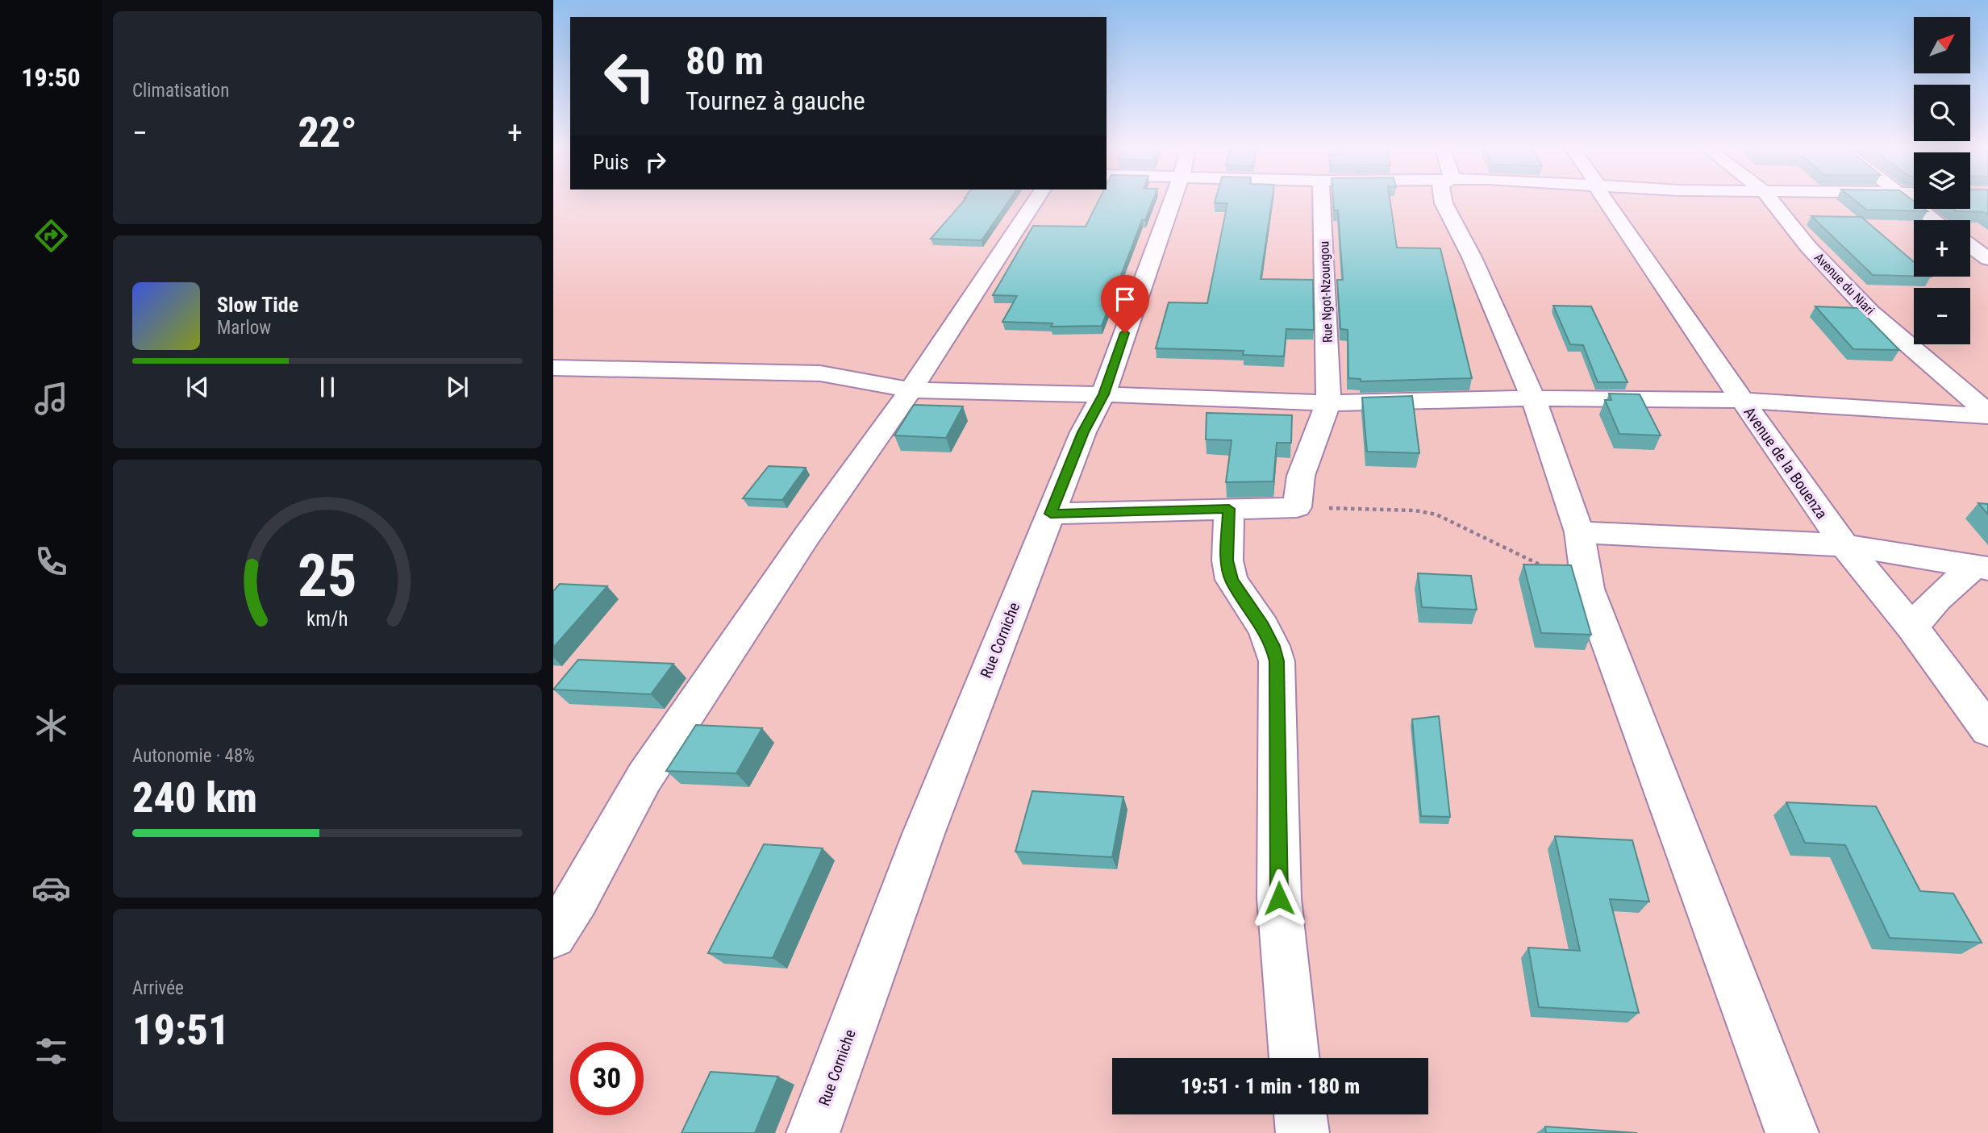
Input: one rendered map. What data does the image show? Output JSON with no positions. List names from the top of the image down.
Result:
{
  "streets": {
    "street": [
      "Avenue du Niari",
      "Rue Ngot-Nzoungou",
      "Avenue de la Bouenza",
      "Rue Corniche"
    ]
  },
  "north": "top right",
  "page": {
    "tabs": "19:50",
    "tile": [
      "Climatisation",
      ["Autonomie · 48%", "240 km"],
      ["Arrivée", "19:51"]
    ],
    "map_buttons": ["+", "−"],
    "turn": ["80 m", "Tournez à gauche"],
    "heat": ["−", "22°", "+"],
    "then": "Puis",
    "song": ["Slow Tide", "Marlow"],
    "limit": "30",
    "trip": "19:51 · 1 min · 180 m",
    "gauge": ["25", "km/h"]
  }
}
